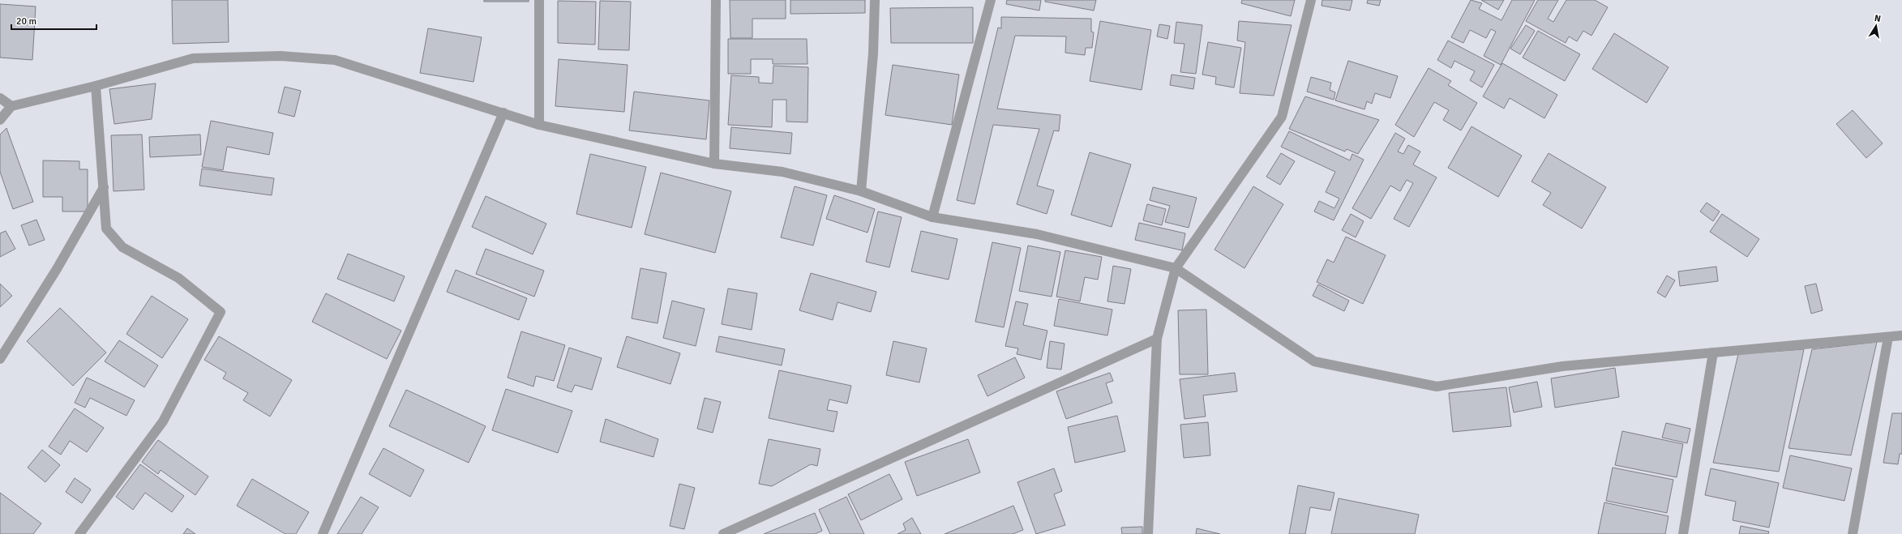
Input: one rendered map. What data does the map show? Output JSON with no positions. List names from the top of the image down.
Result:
{
  "scale_bar": "20 m",
  "north": "top"
}
